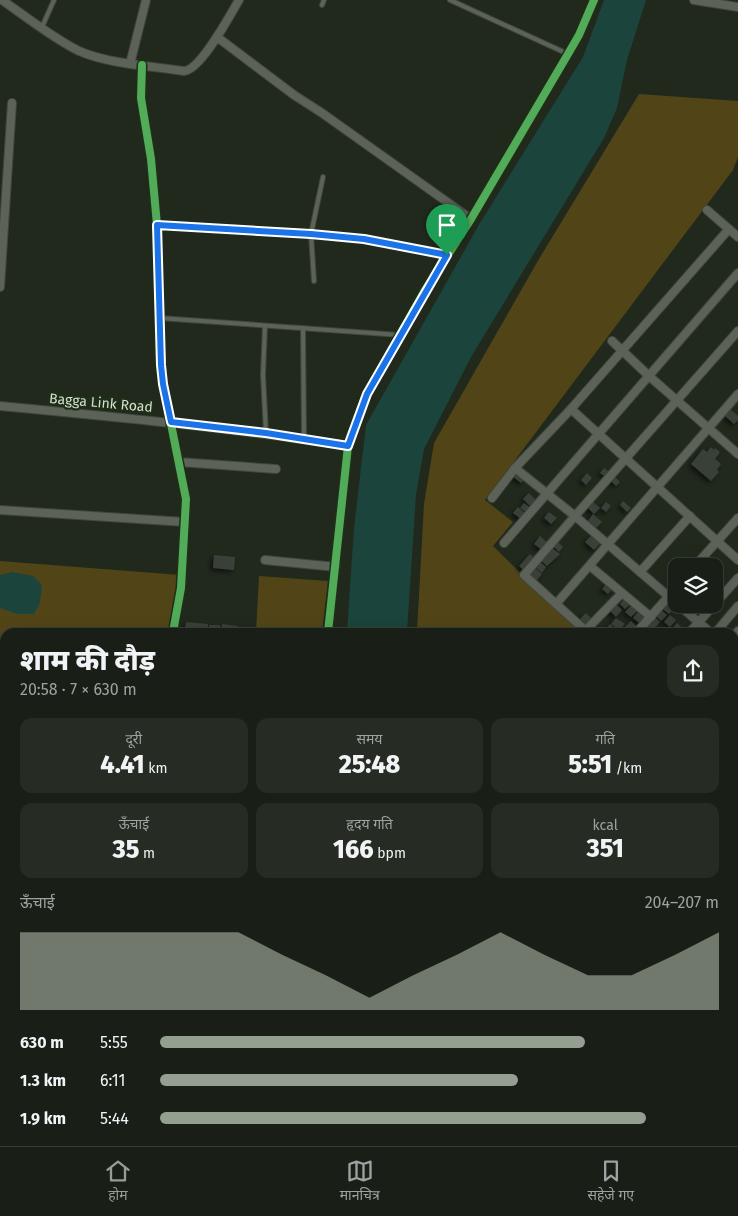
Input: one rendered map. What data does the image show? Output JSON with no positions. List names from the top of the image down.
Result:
{
  "streets": {
    "street": ["Bagga Link Road"]
  },
  "page": {
    "heading": ["शाम की दौड़", "20:58 · 7 × 630 m"],
    "stats": [
      ["दूरी", "4.41 km"],
      ["समय", "25:48"],
      ["गति", "5:51 /km"],
      ["ऊँचाई", "35 m"],
      ["हृदय गति", "166 bpm"],
      ["kcal", "351"]
    ],
    "chart": ["ऊँचाई", "204–207 m"],
    "list": [
      {
        "name": "630 m",
        "note": "5:55"
      },
      {
        "name": "1.3 km",
        "note": "6:11"
      },
      {
        "name": "1.9 km",
        "note": "5:44"
      }
    ],
    "tabs": ["होम", "मानचित्र", "सहेजे गए"]
  }
}
